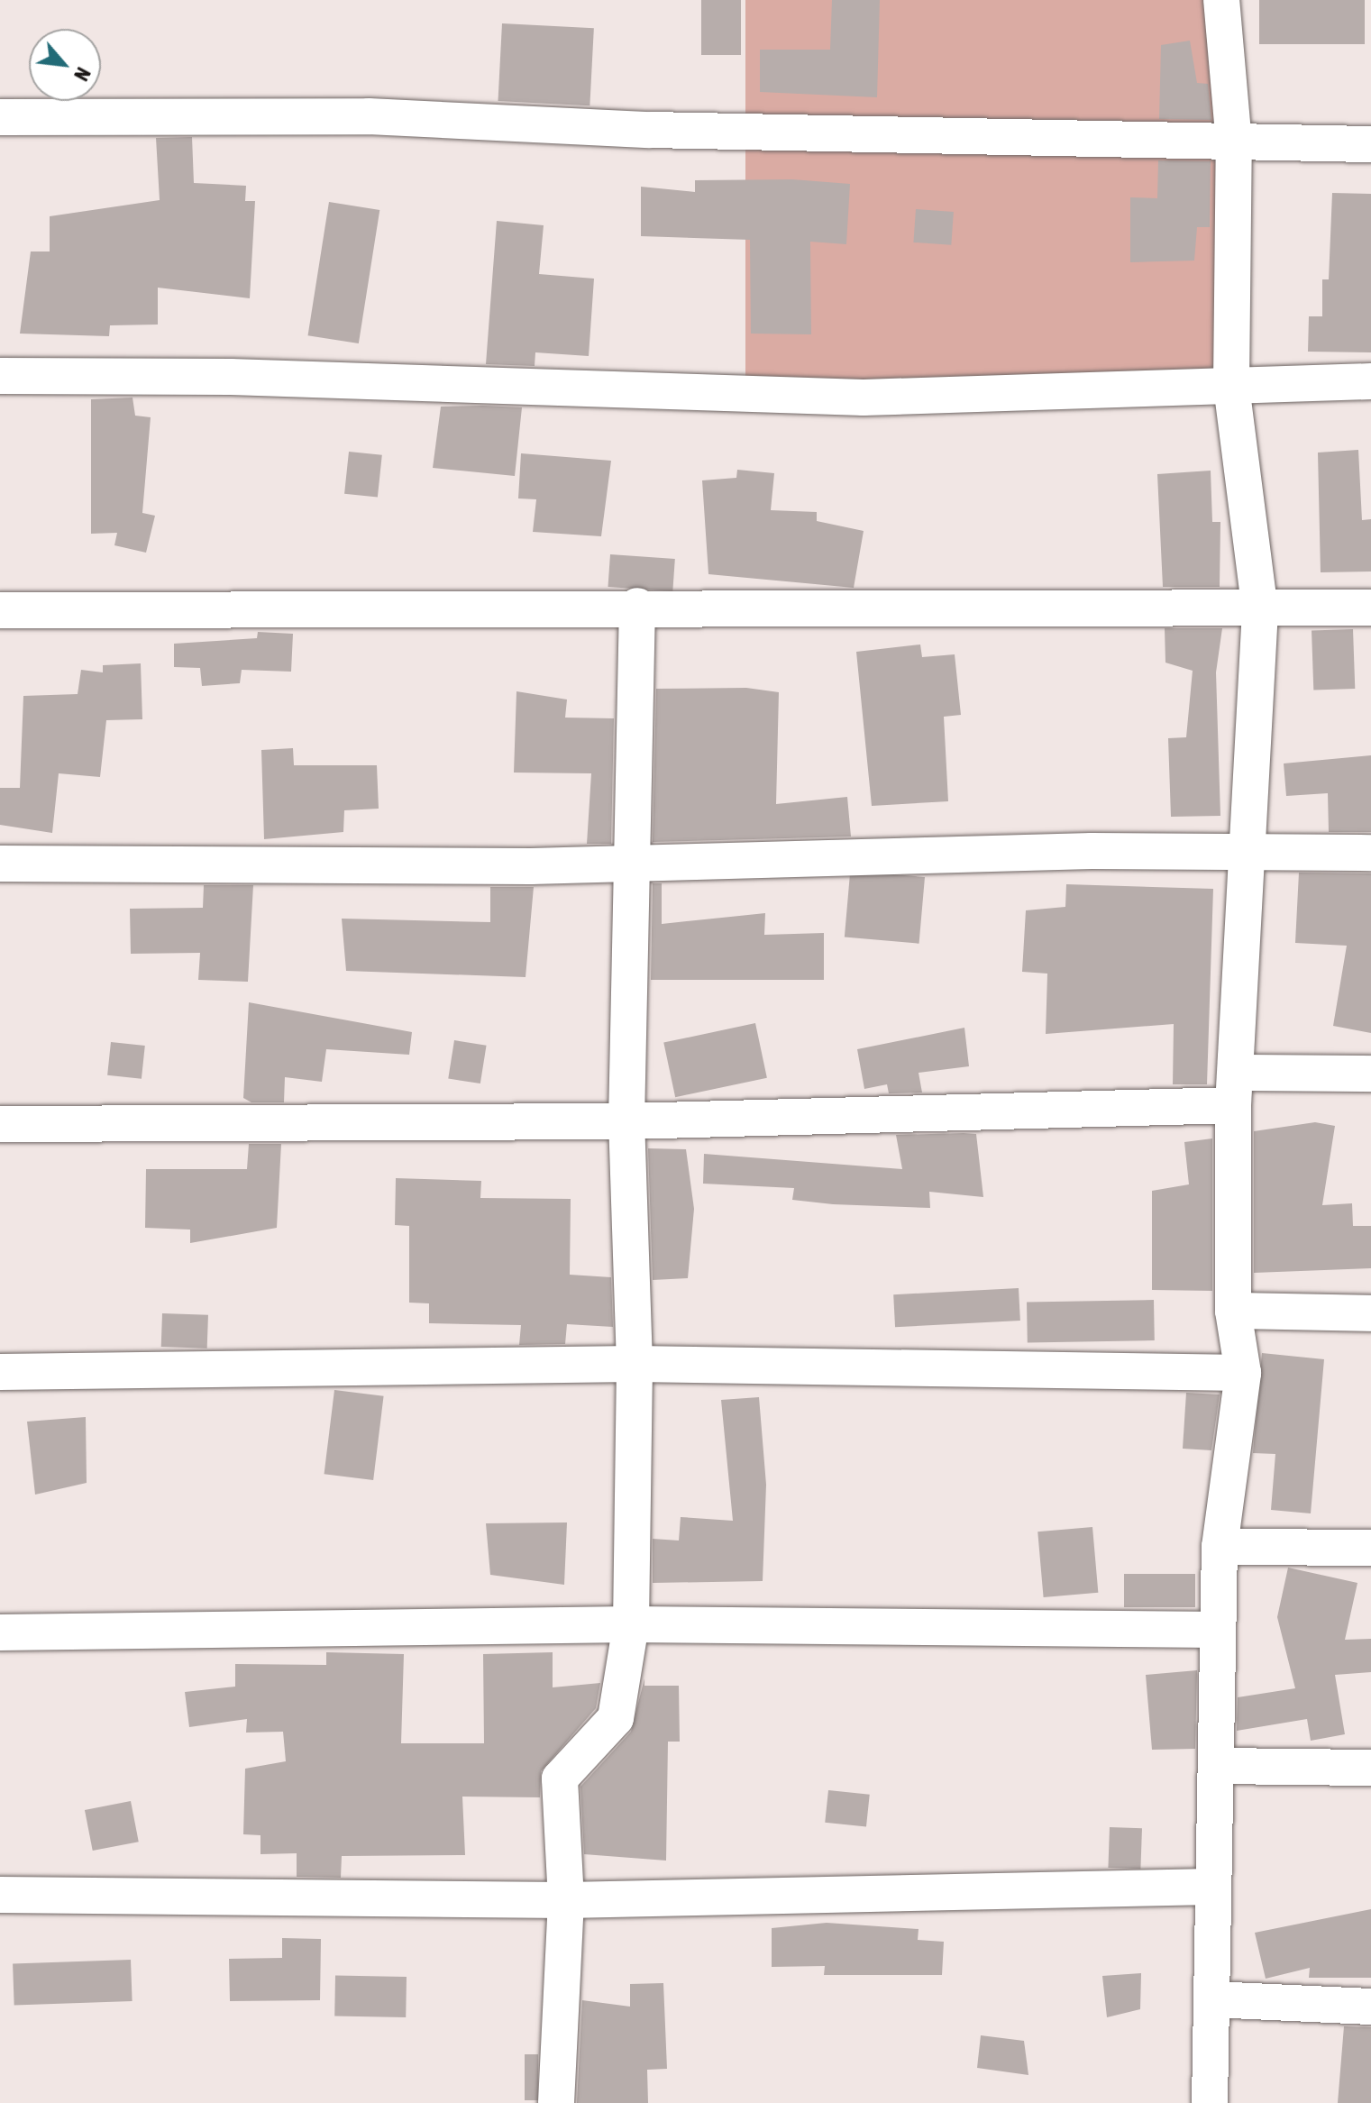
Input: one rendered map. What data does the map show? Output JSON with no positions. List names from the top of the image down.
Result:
{
  "north": "bottom right"
}
